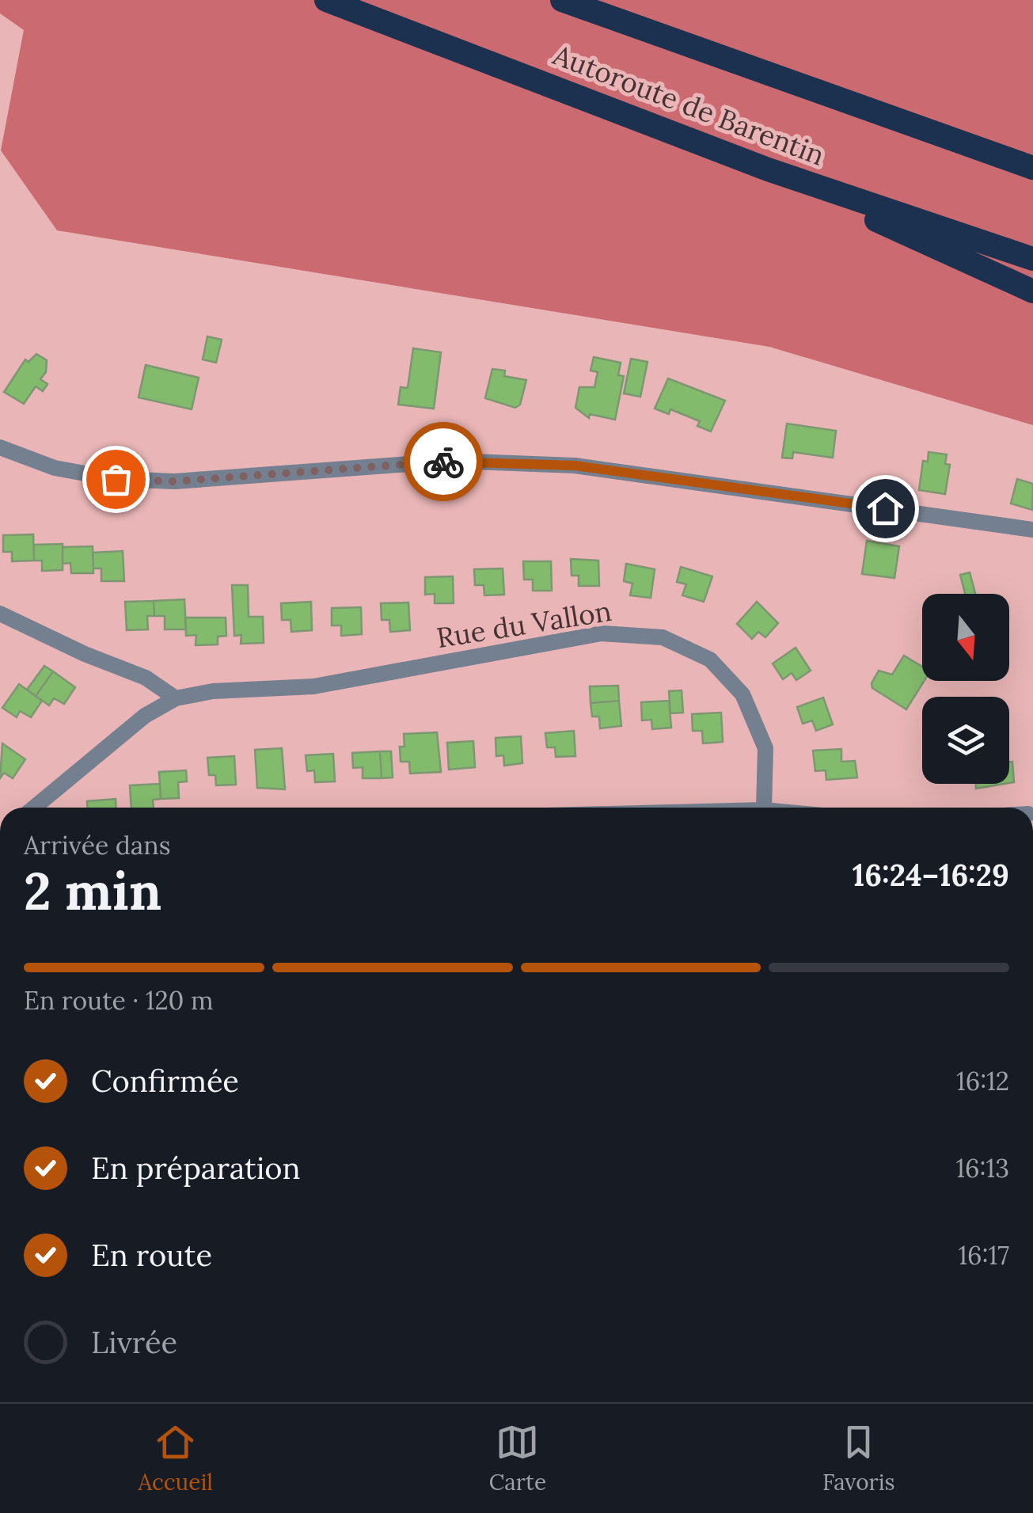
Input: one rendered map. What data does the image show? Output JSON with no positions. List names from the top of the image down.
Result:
{
  "streets": {
    "highway": ["Autoroute de Barentin"],
    "street": ["Rue du Vallon"]
  },
  "north": "bottom",
  "page": {
    "heading": ["2 min", "Arrivée dans", "16:24–16:29"],
    "bar": "En route · 120 m",
    "list": [
      ["Confirmée", "16:12"],
      ["En préparation", "16:13"],
      ["En route", "16:17"],
      "Livrée"
    ],
    "tabs": ["Accueil", "Carte", "Favoris"]
  }
}
